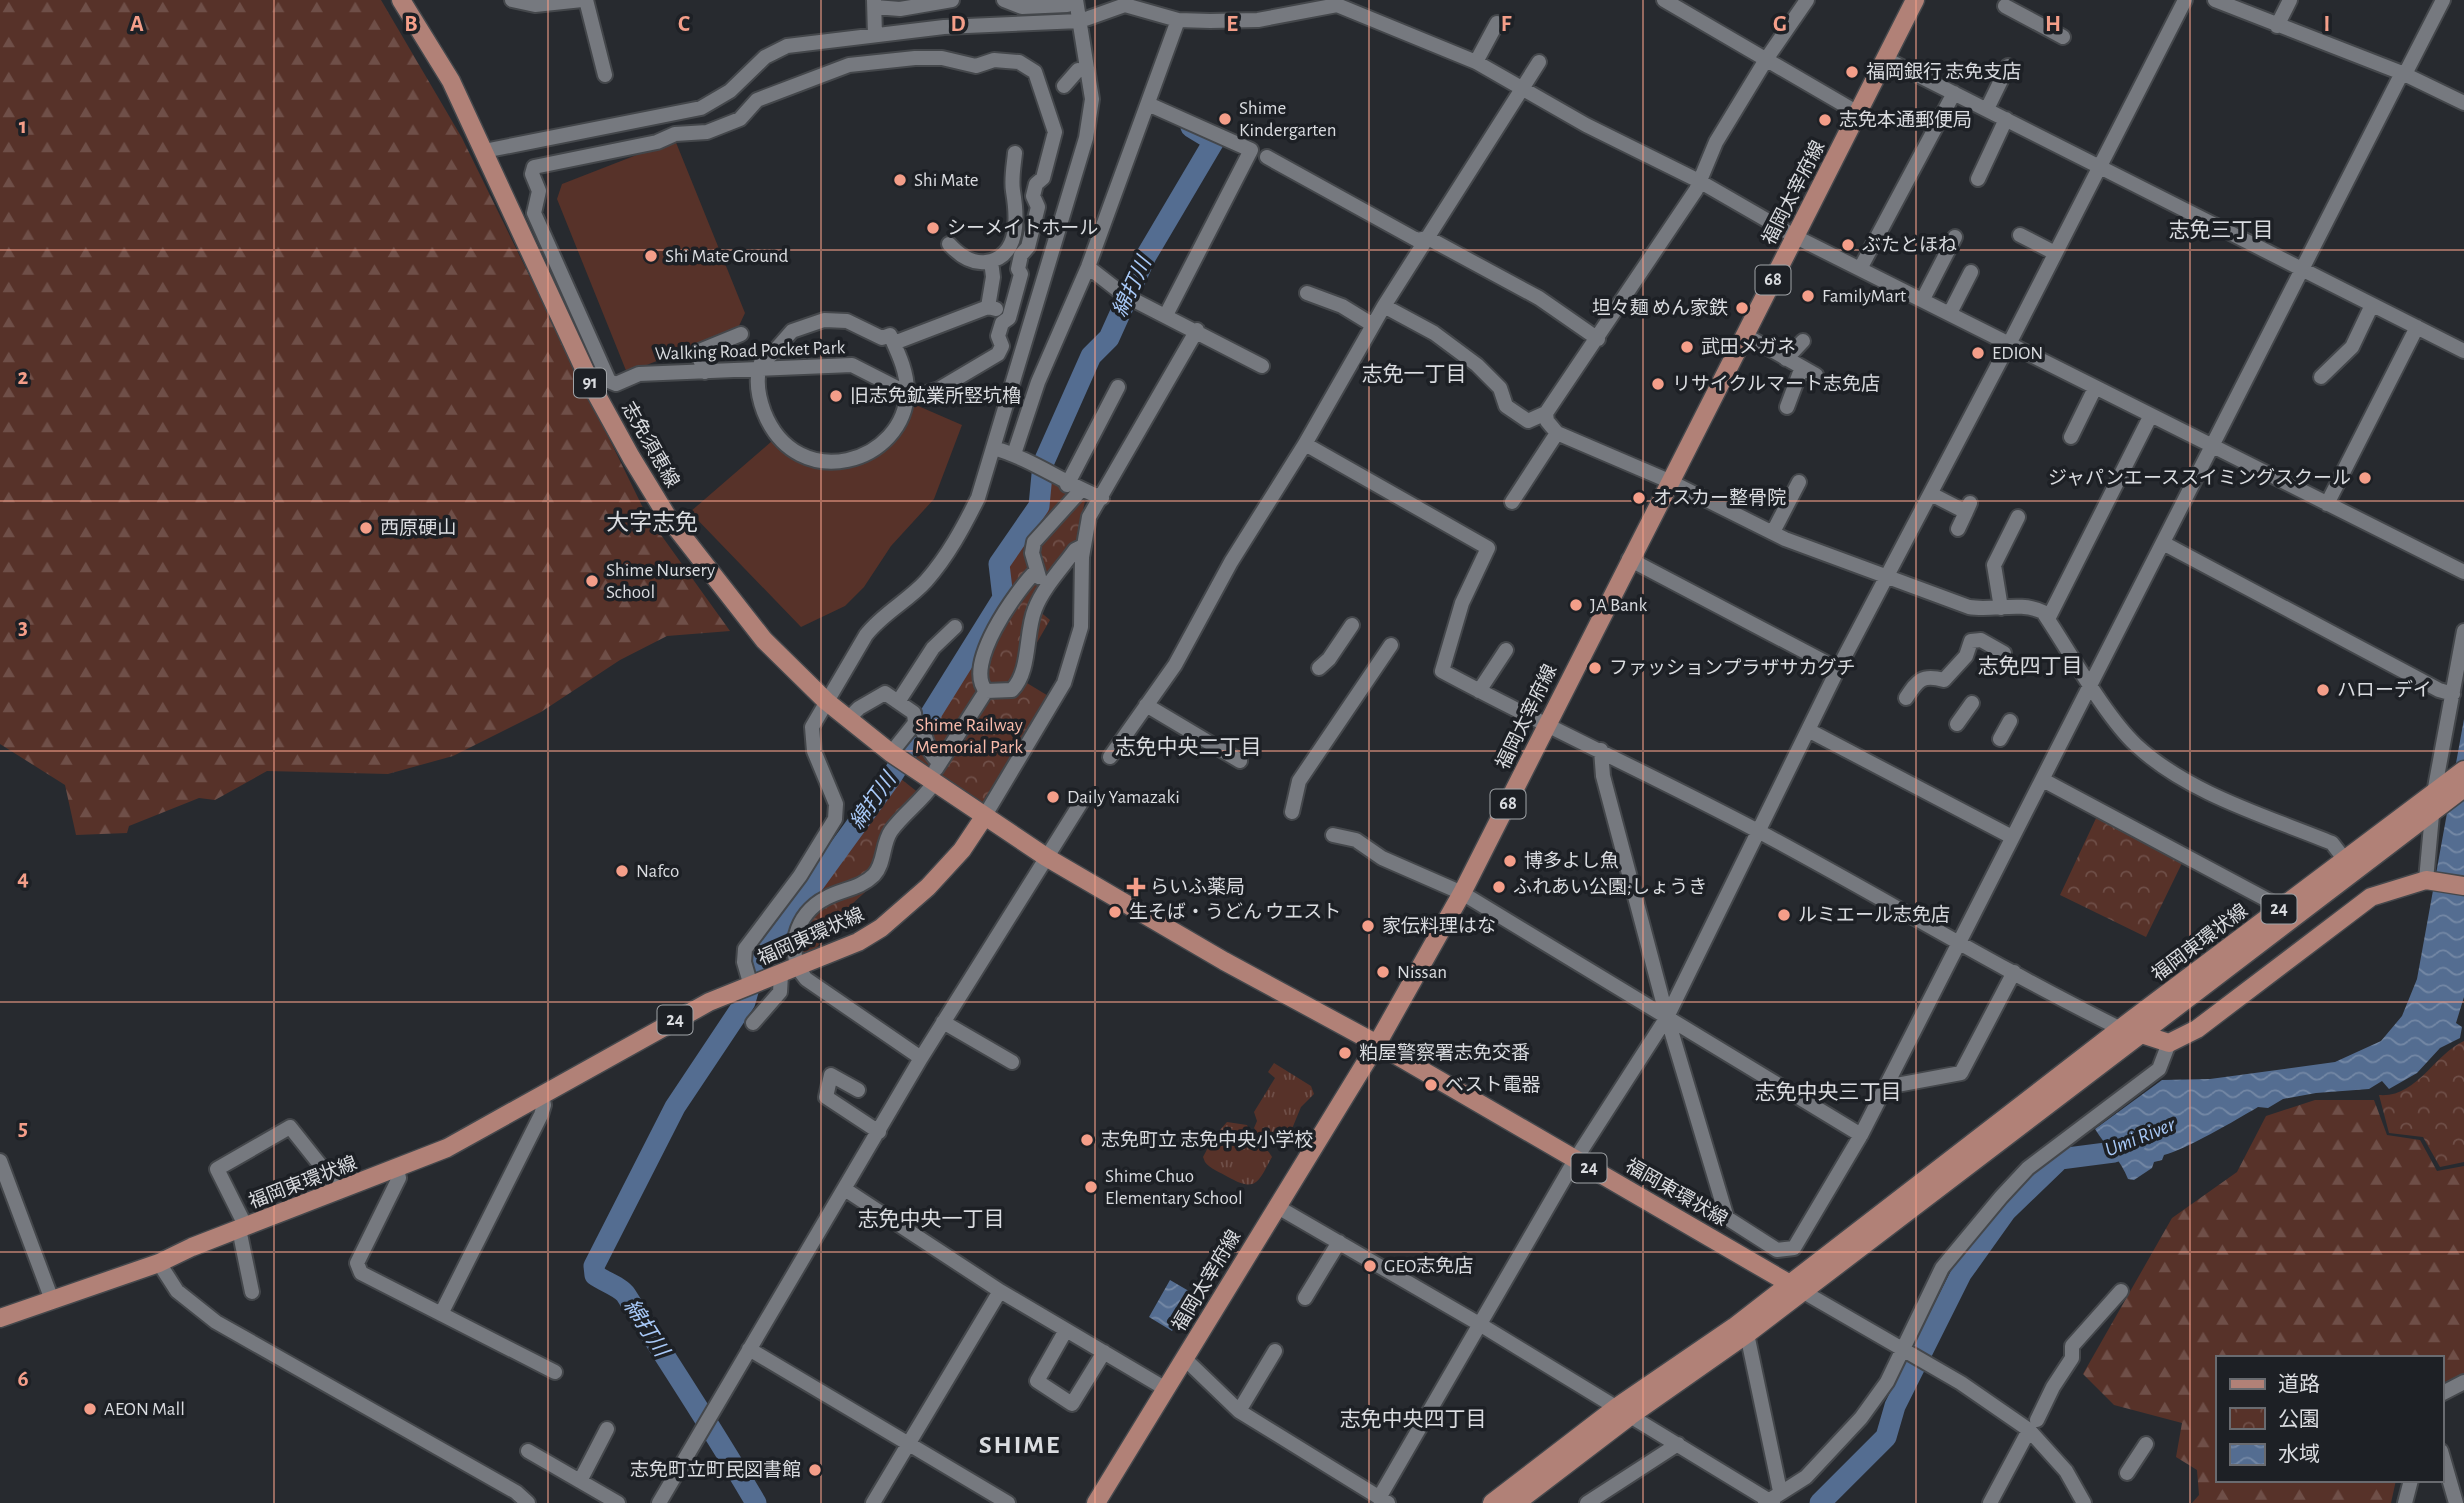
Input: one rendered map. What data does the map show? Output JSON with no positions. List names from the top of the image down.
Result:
{
  "streets": {
    "main road": [
      "福岡太宰府線",
      "68",
      "91",
      "志免須恵線",
      "24",
      "福岡東環状線"
    ],
    "street": ["Walking Road Pocket Park"]
  },
  "crossings": [
    ["福岡太宰府線", "福岡東環状線"],
    ["志免須恵線", "福岡東環状線"],
    ["24", "福岡東環状線"]
  ],
  "districts": [
    "志免三丁目",
    "志免一丁目",
    "大字志免",
    "志免四丁目",
    "志免中央二丁目",
    "志免中央三丁目",
    "志免中央一丁目",
    "志免中央四丁目",
    "SHIME"
  ],
  "water": ["綿打川", "Umi River"],
  "parks": ["Shime Railway Memorial Park"],
  "places": {
    "other": [
      "福岡銀行 志免支店",
      "Shime Kindergarten",
      "志免本通郵便局",
      "Shi Mate",
      "シーメイトホール",
      "ぶたとほね",
      "Shi Mate Ground",
      "FamilyMart",
      "坦々麺 めん家鉄",
      "武田メガネ",
      "EDION",
      "リサイクルマート志免店",
      "旧志免鉱業所竪坑櫓",
      "ジャパンエーススイミングスクール",
      "オスカー整骨院",
      "西原硬山",
      "Shime Nursery School",
      "JA Bank",
      "ファッションプラザサカグチ",
      "ハローデイ",
      "Daily Yamazaki",
      "博多よし魚",
      "Nafco",
      "ふれあい公園;しょうき",
      "生そば・うどん ウエスト",
      "ルミエール志免店",
      "家伝料理はな",
      "Nissan",
      "粕屋警察署志免交番",
      "ベスト電器",
      "志免町立 志免中央小学校",
      "Shime Chuo Elementary School",
      "GEO志免店",
      "AEON Mall",
      "志免町立町民図書館"
    ],
    "health": ["らいふ薬局"]
  },
  "legend": ["道路", "公園", "水域"],
  "grid": {
    "columns": [
      "A",
      "B",
      "C",
      "D",
      "E",
      "F",
      "G",
      "H",
      "I"
    ],
    "rows": [
      "1",
      "2",
      "3",
      "4",
      "5",
      "6"
    ]
  }
}
